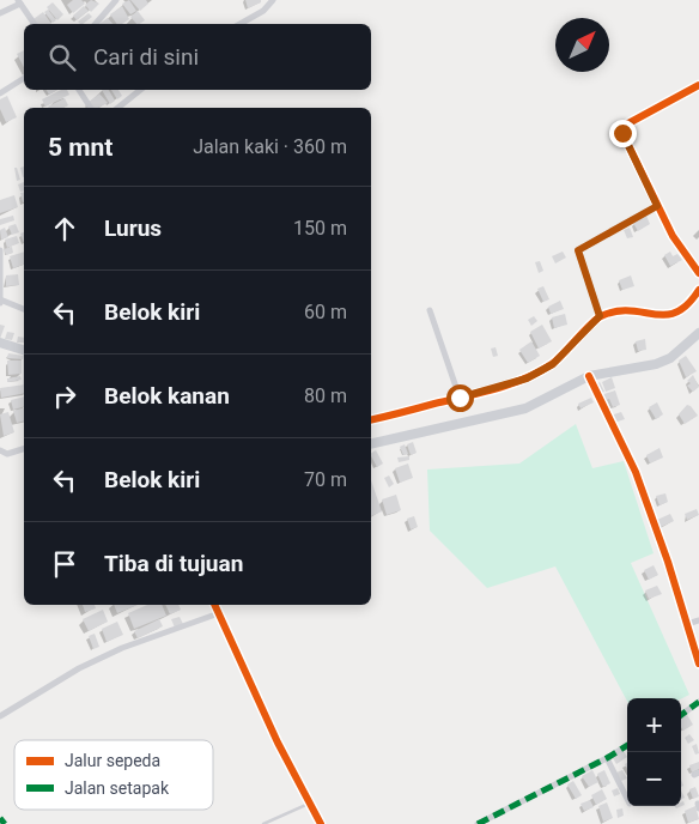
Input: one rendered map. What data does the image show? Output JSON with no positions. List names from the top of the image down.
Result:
{
  "legend": ["Jalur sepeda", "Jalan setapak"],
  "north": "top right",
  "page": {
    "search": "Cari di sini",
    "heading": ["5 mnt", "Jalan kaki · 360 m"],
    "list": [
      ["Lurus", "150 m"],
      ["Belok kiri", "60 m"],
      ["Belok kanan", "80 m"],
      ["Belok kiri", "70 m"],
      "Tiba di tujuan"
    ],
    "map_buttons": ["+", "−"]
  }
}
